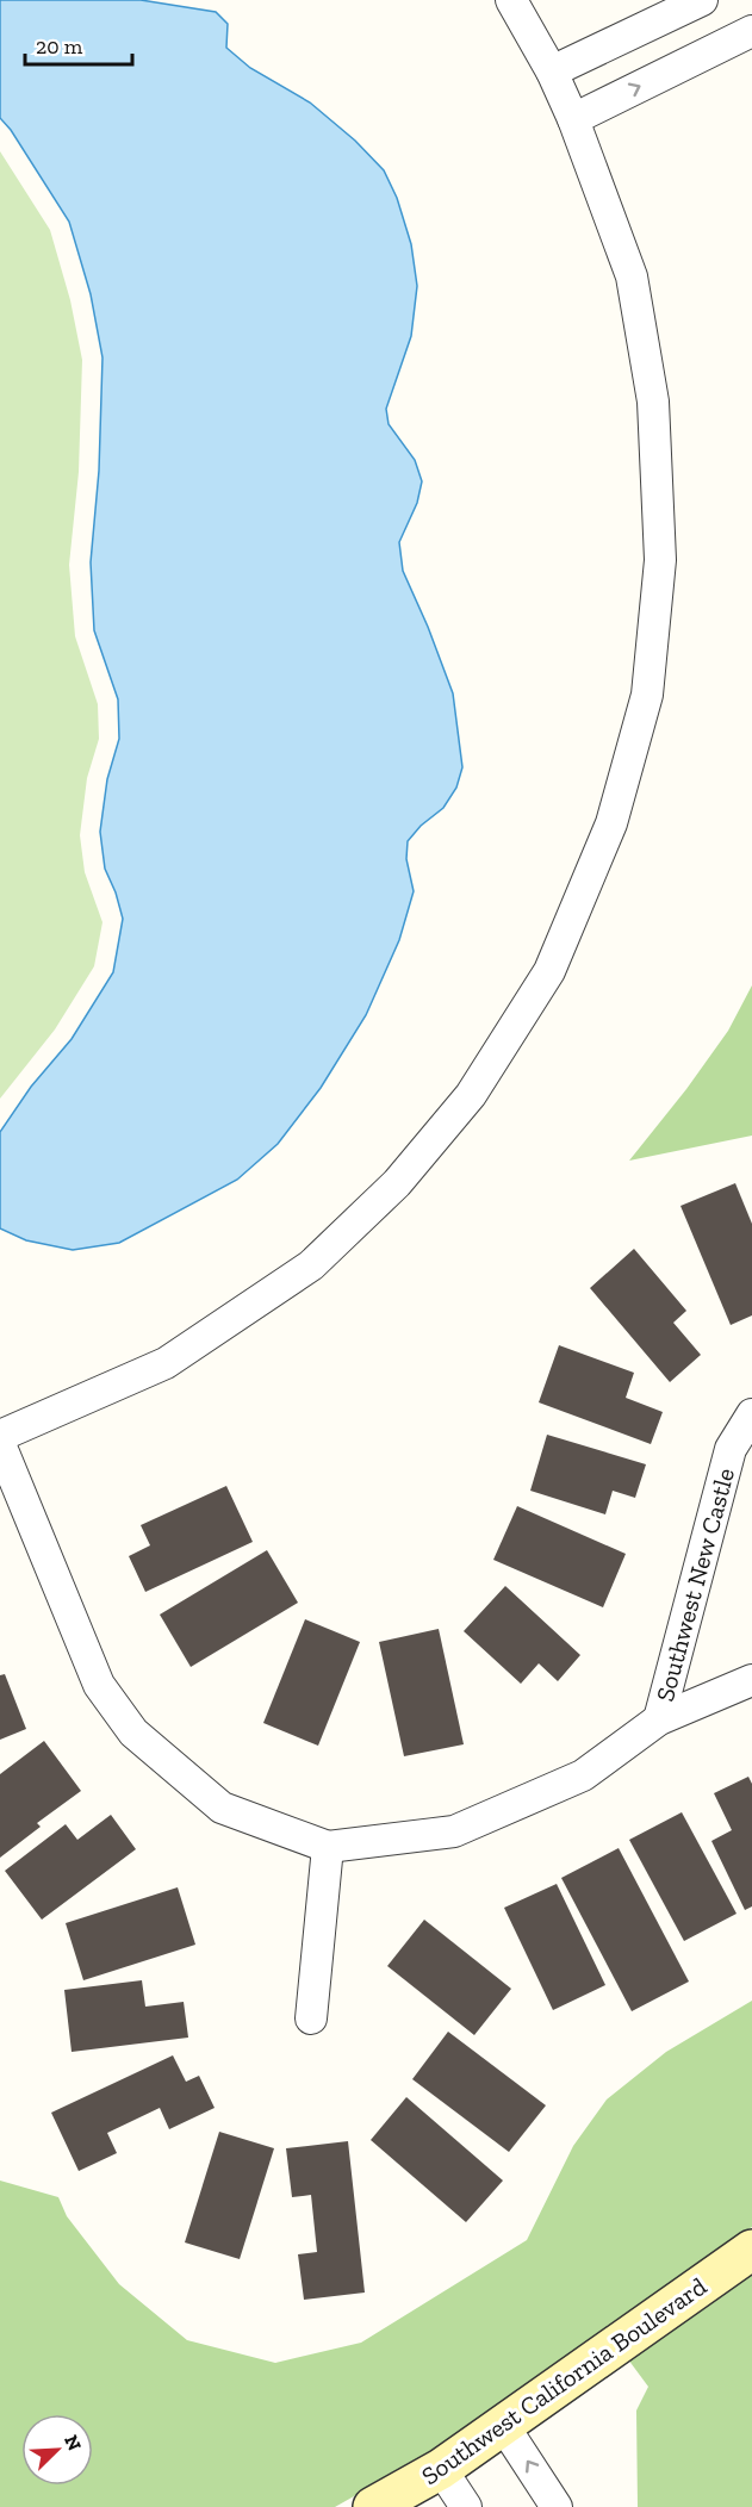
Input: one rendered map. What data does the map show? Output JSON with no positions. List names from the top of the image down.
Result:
{
  "streets": {
    "street": ["Southwest New Castle", "Southwest California Boulevard"]
  },
  "scale_bar": "20 m",
  "north": "top right"
}
